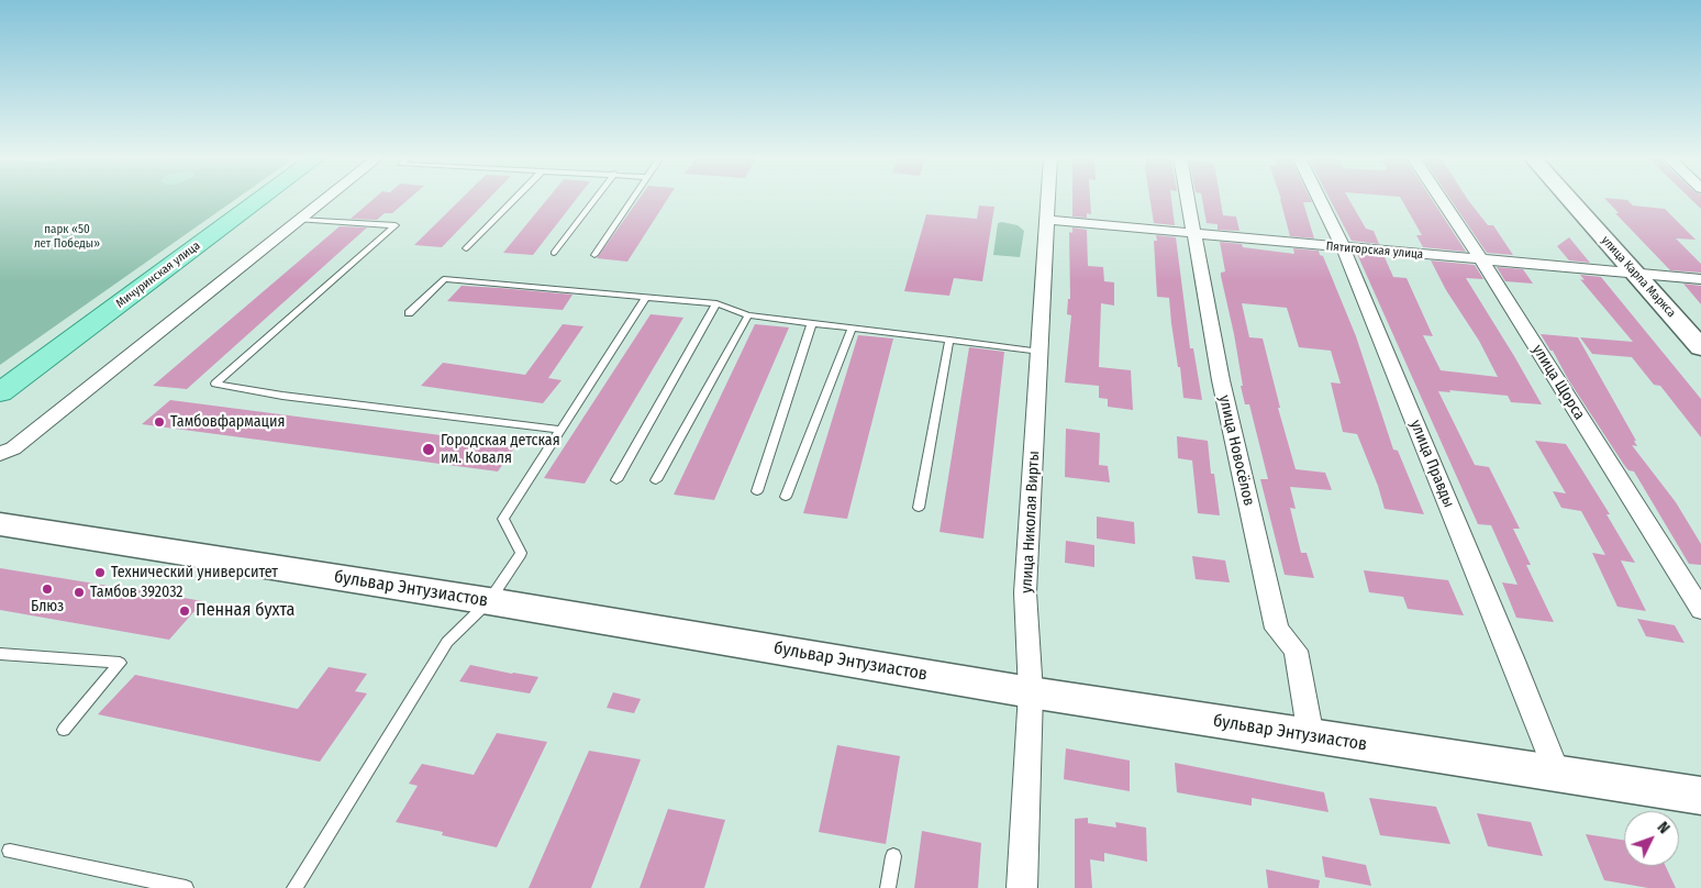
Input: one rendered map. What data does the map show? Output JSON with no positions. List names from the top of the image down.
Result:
{
  "streets": {
    "main road": ["Мичуринская улица", "улица Карла Маркса", "бульвар Энтузиастов"],
    "street": [
      "Пятигорская улица",
      "улица Щорса",
      "улица Новосёлов",
      "улица Правды",
      "улица Николая Вирты"
    ]
  },
  "crossings": [
    ["Пятигорская улица", "улица Карла Маркса"],
    ["Пятигорская улица", "улица Щорса"],
    ["Пятигорская улица", "улица Новосёлов"],
    ["Пятигорская улица", "улица Правды"],
    ["Пятигорская улица", "улица Николая Вирты"],
    ["улица Новосёлов", "бульвар Энтузиастов"],
    ["улица Правды", "бульвар Энтузиастов"],
    ["улица Николая Вирты", "бульвар Энтузиастов"]
  ],
  "parks": ["парк «50 лет Победы»"],
  "places": [
    "Тамбовфармация",
    "Городская детская им. Коваля",
    "Технический университет",
    "Блюз",
    "Тамбов 392032",
    "Пенная бухта"
  ],
  "north": "top right"
}
